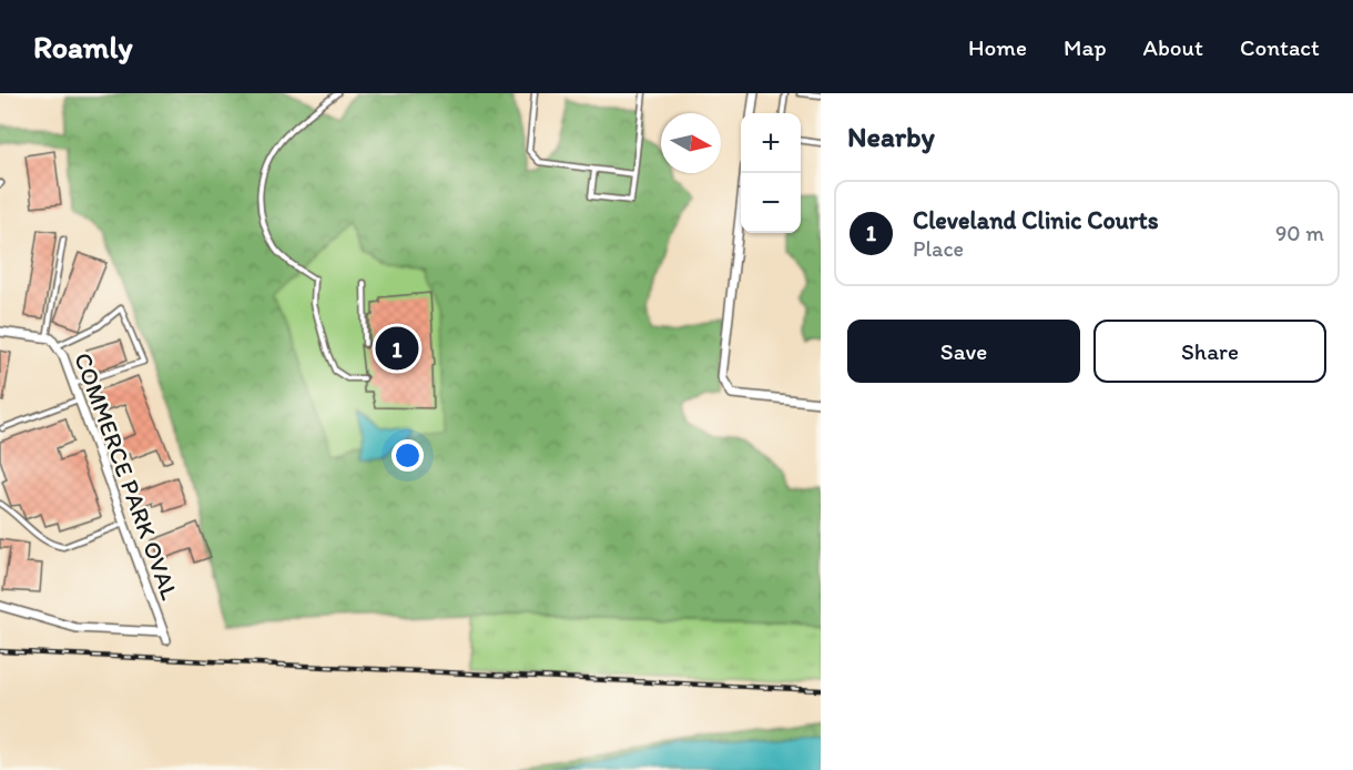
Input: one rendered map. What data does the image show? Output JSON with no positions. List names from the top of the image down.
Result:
{
  "streets": {
    "street": ["COMMERCE PARK OVAL"]
  },
  "north": "right",
  "page": {
    "header": "Roamly",
    "nav": [
      "Home",
      "Map",
      "About",
      "Contact"
    ],
    "heading": "Nearby",
    "map_buttons": ["+", "−"],
    "list": [
      {
        "mark": "1",
        "name": "Cleveland Clinic Courts",
        "note": "Place",
        "value": "90 m"
      }
    ],
    "buttons": ["Save", "Share"],
    "pins": "1"
  }
}
